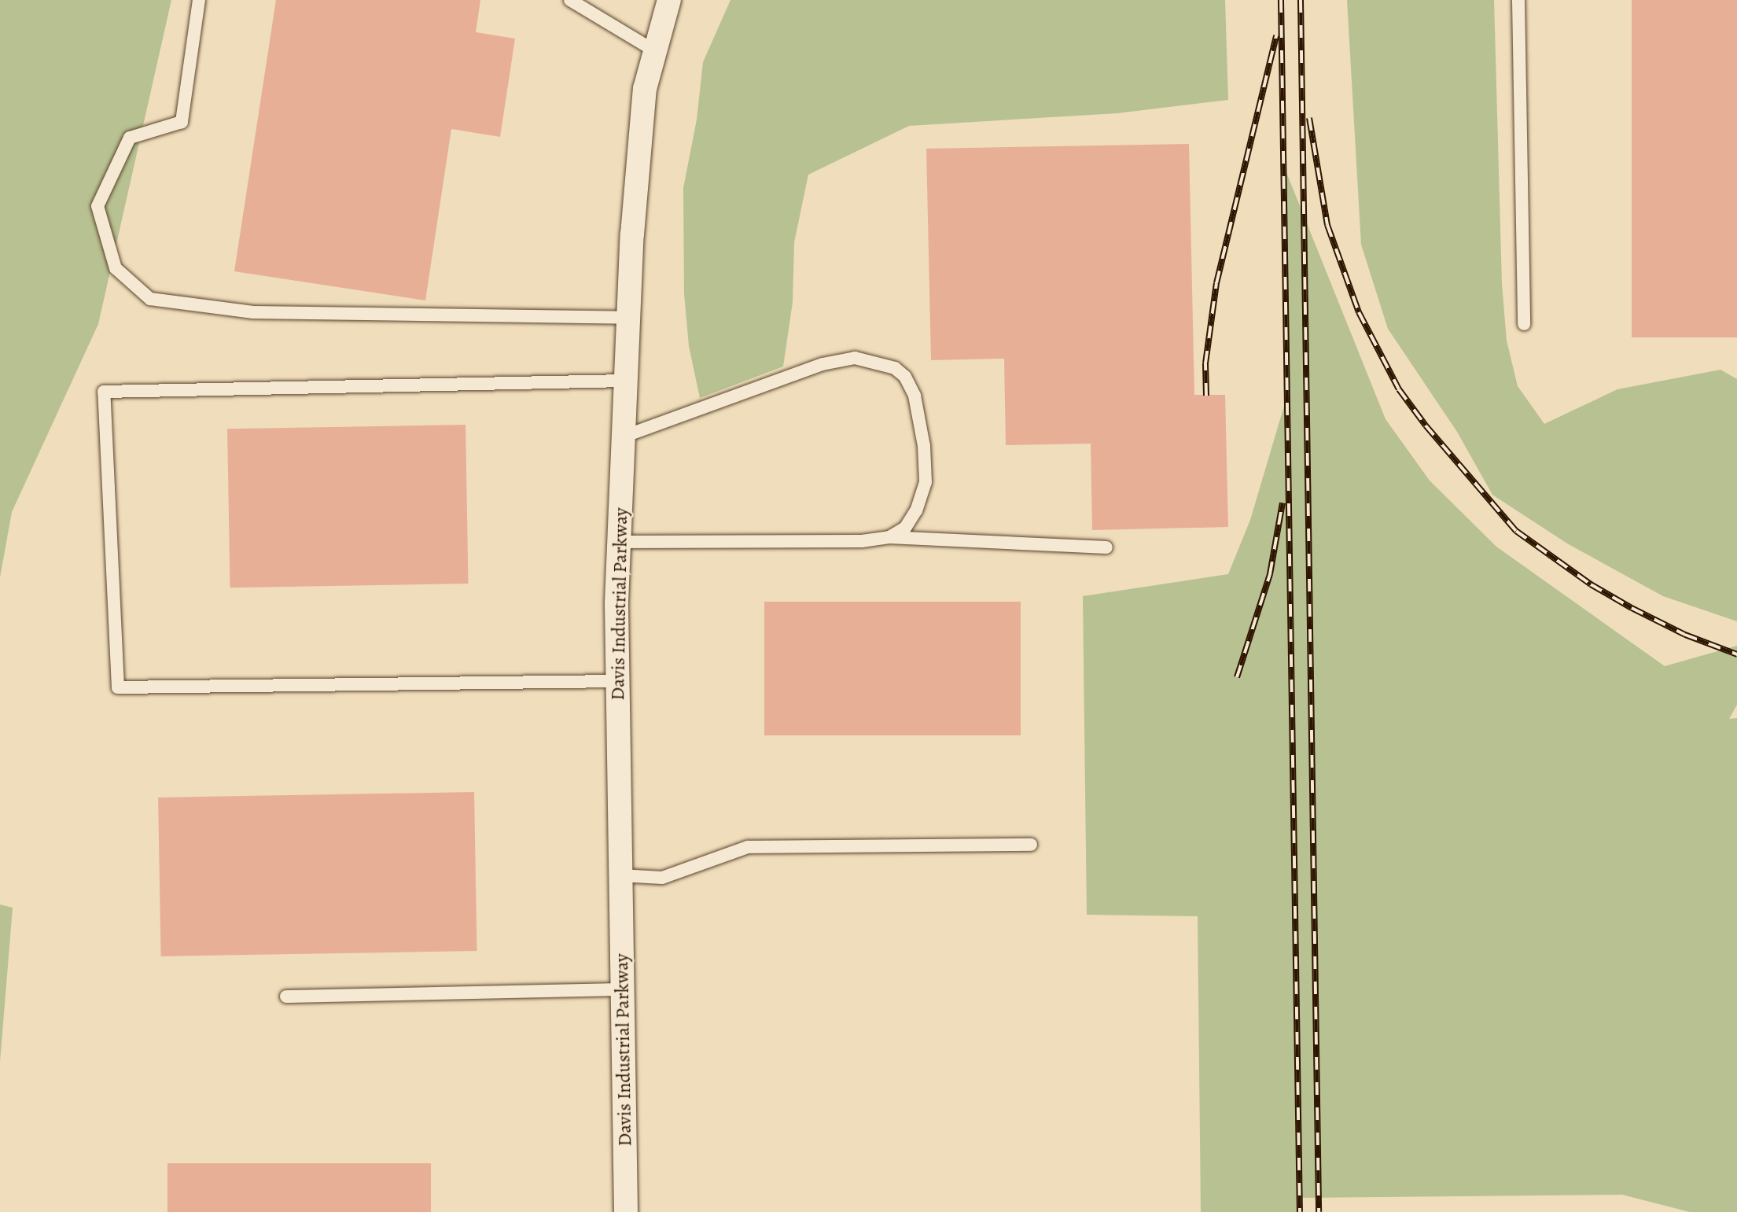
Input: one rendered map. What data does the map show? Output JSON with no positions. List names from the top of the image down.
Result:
{
  "streets": {
    "street": ["Davis Industrial Parkway"]
  }
}
